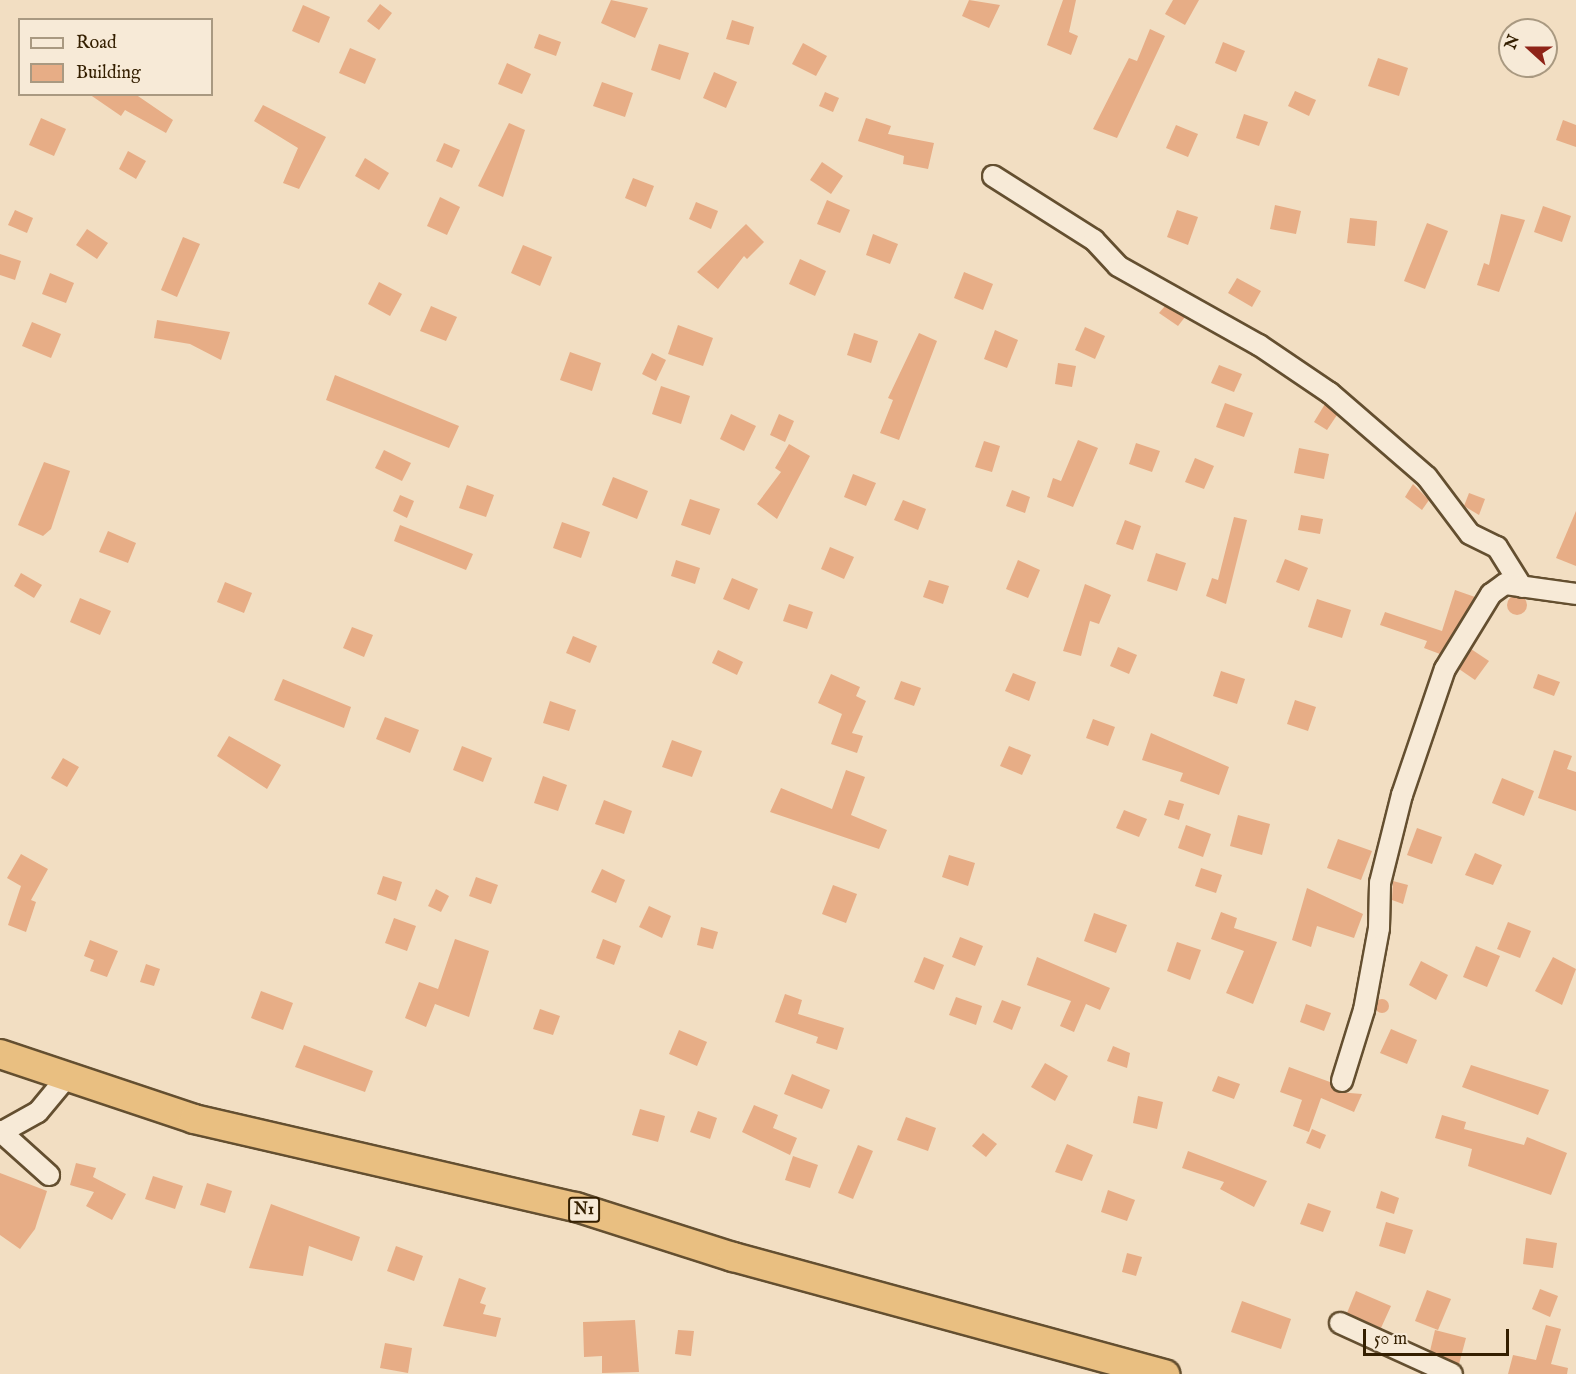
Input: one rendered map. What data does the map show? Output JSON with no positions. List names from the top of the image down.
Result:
{
  "streets": {
    "highway": ["N1"]
  },
  "legend": ["Road", "Building"],
  "scale_bar": "50 m",
  "north": "left"
}
